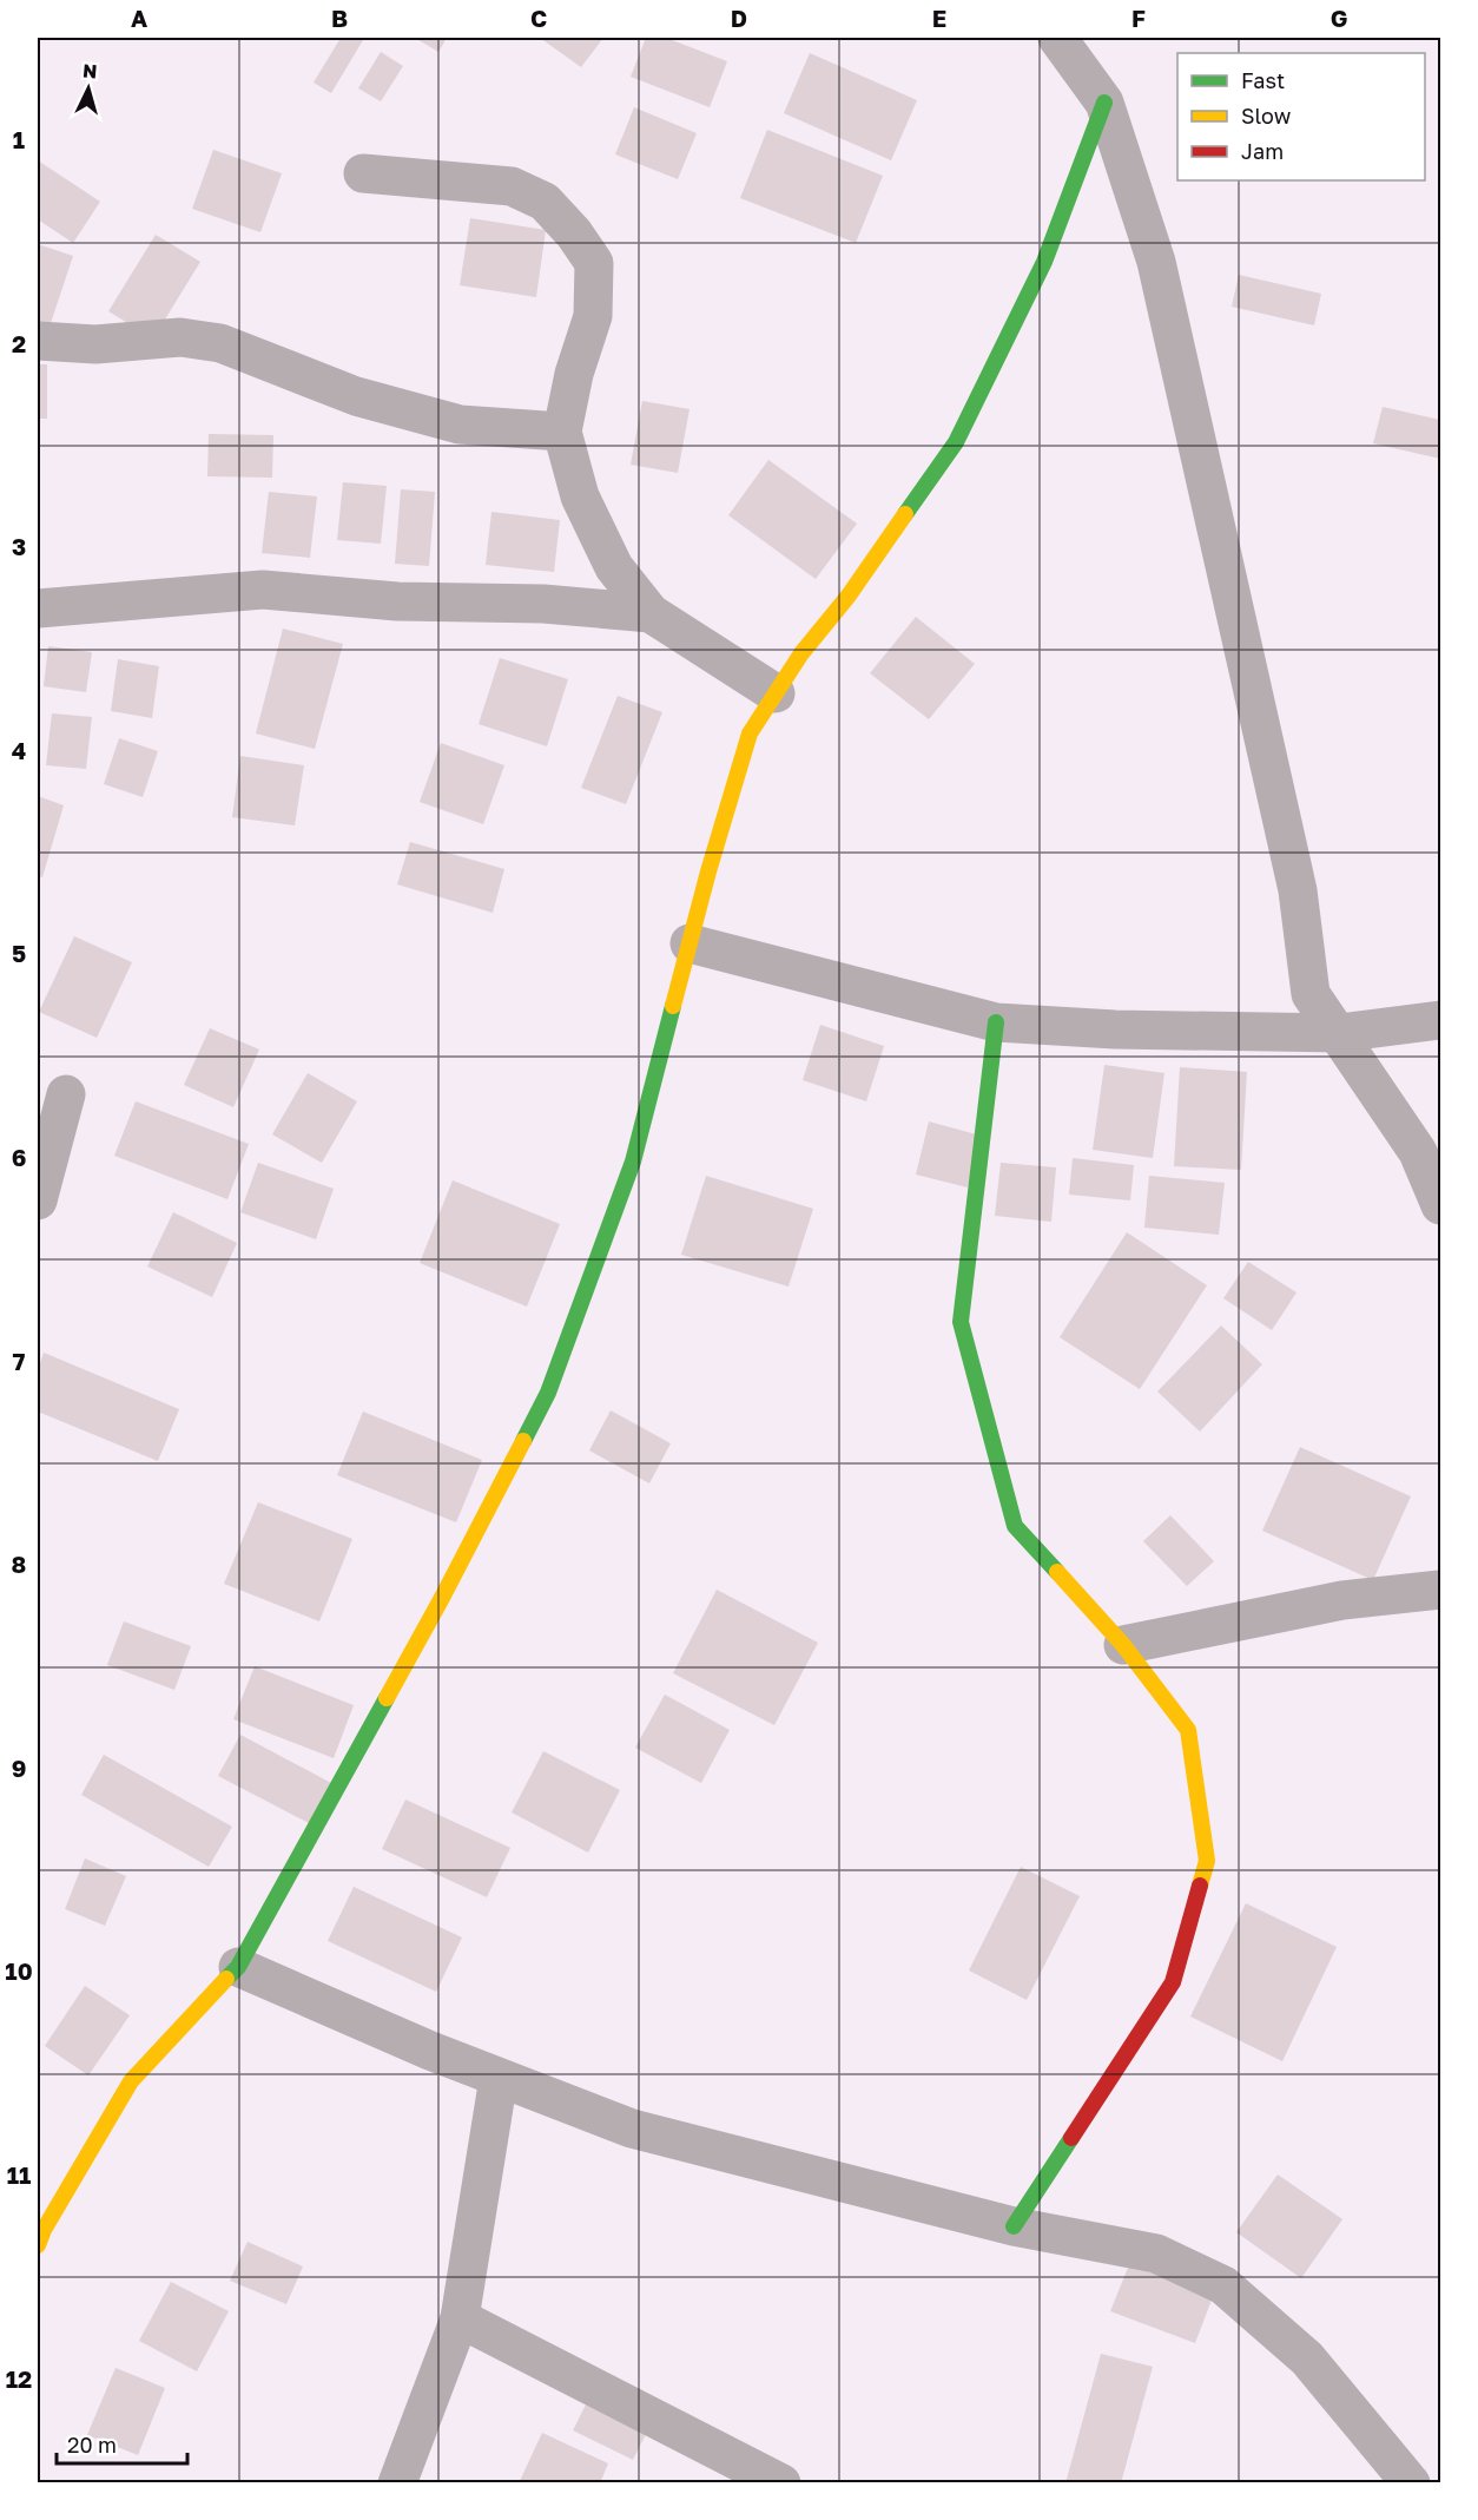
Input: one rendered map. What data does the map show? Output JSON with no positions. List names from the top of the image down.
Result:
{
  "legend": ["Fast", "Slow", "Jam"],
  "scale_bar": "20 m",
  "north": "top",
  "grid": {
    "columns": [
      "A",
      "B",
      "C",
      "D",
      "E",
      "F",
      "G"
    ],
    "rows": [
      "1",
      "2",
      "3",
      "4",
      "5",
      "6",
      "7",
      "8",
      "9",
      "10",
      "11",
      "12"
    ]
  }
}
